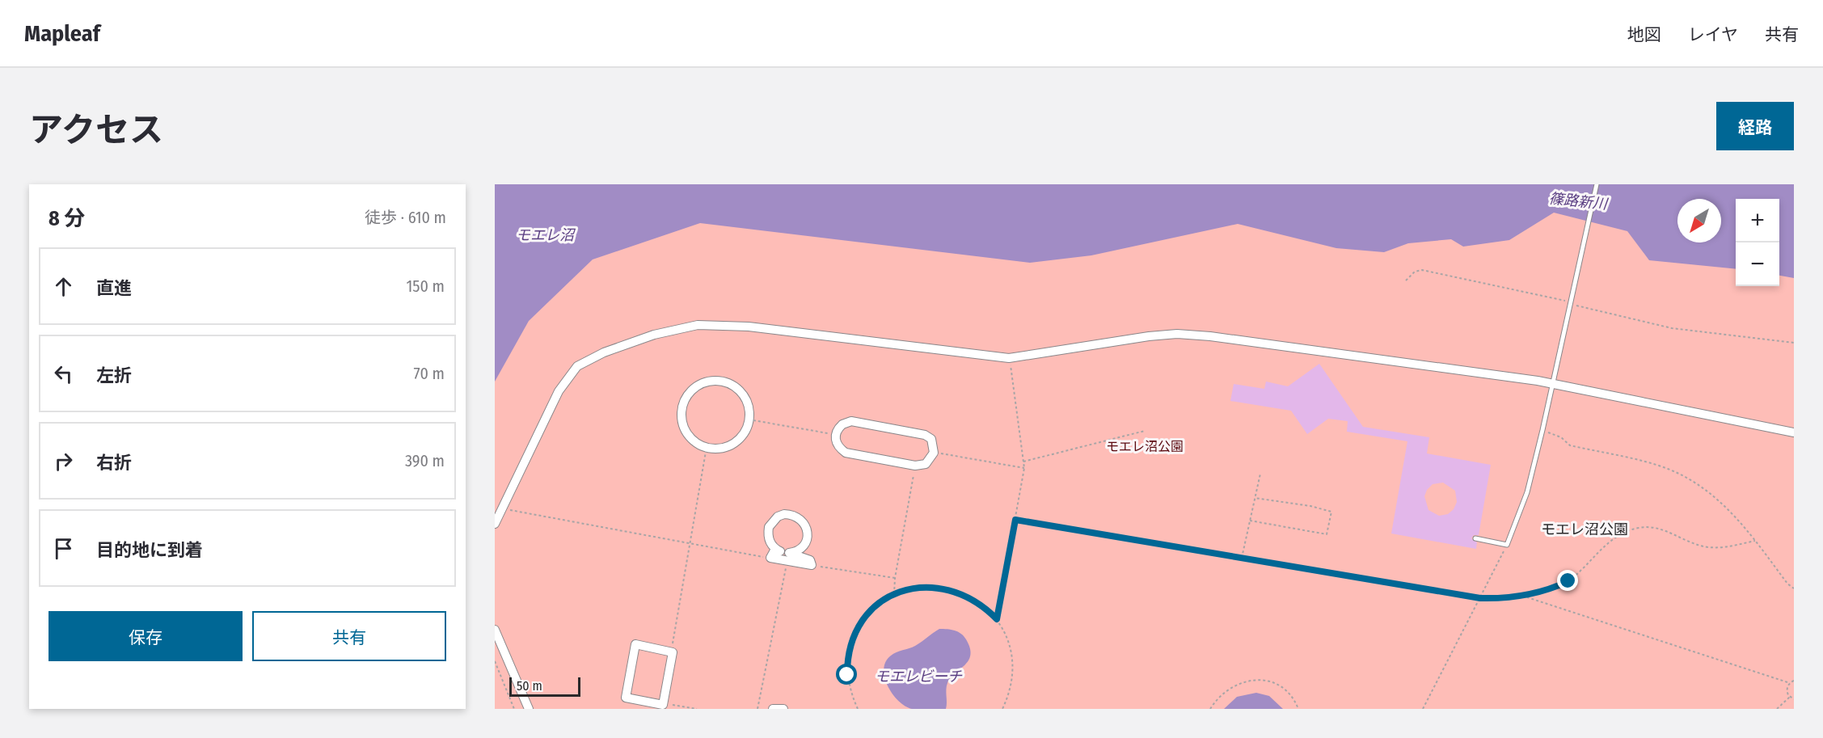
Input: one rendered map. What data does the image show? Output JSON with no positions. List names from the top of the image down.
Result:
{
  "districts": ["モエレ沼公園"],
  "water": ["篠路新川", "モエレ沼", "モエレビーチ"],
  "parks": ["モエレ沼公園"],
  "scale_bar": "50 m",
  "north": "bottom left",
  "page": {
    "header": "Mapleaf",
    "nav": ["地図", "レイヤ", "共有"],
    "title": "アクセス",
    "buttons": [
      "経路",
      ["保存", "共有"]
    ],
    "heading": ["8 分", "徒歩 · 610 m"],
    "map_buttons": ["+", "−"],
    "list": [
      ["直進", "150 m"],
      ["左折", "70 m"],
      ["右折", "390 m"],
      "目的地に到着"
    ],
    "scale": "50 m"
  }
}
